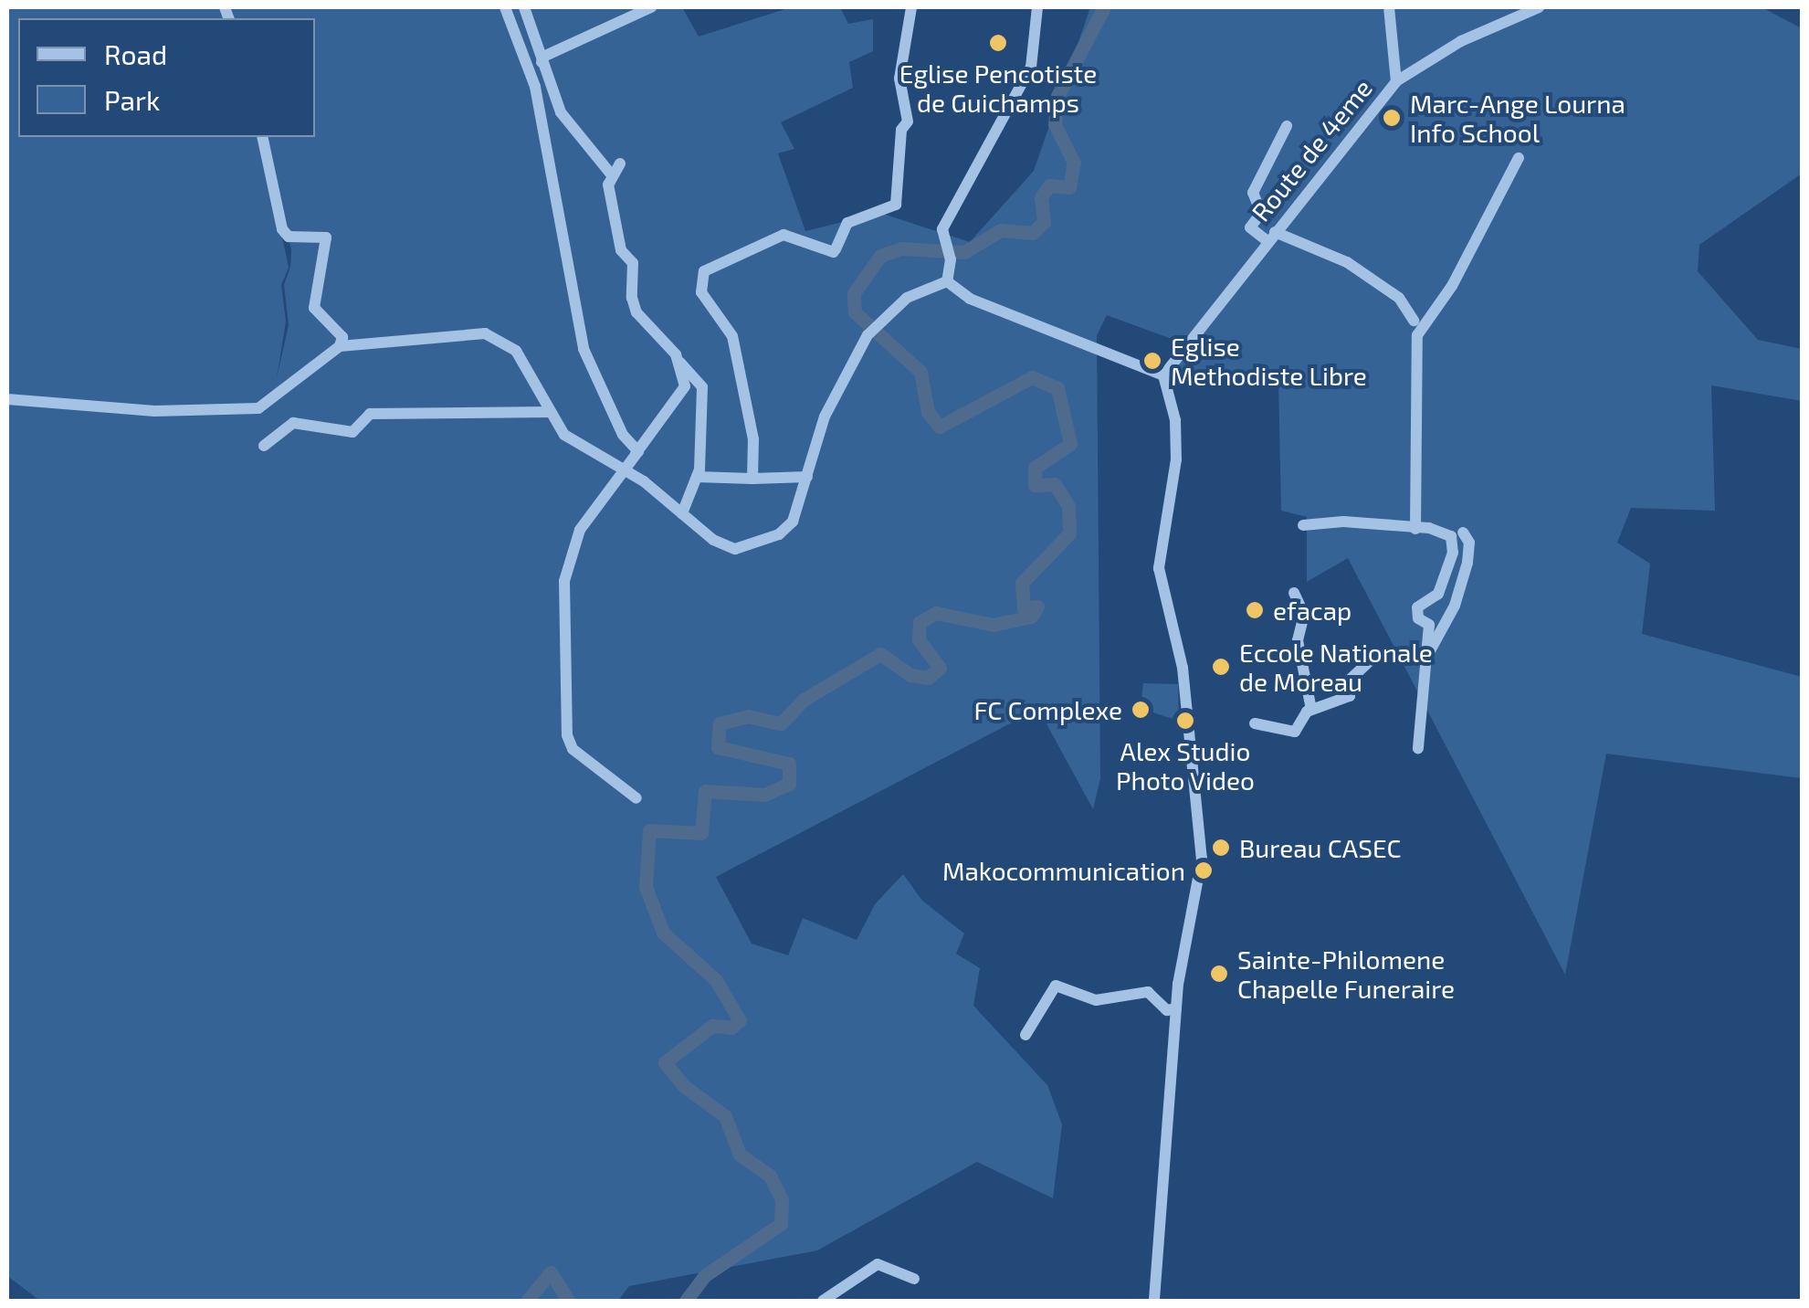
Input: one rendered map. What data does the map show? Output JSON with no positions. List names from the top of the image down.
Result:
{
  "streets": {
    "street": ["Route de 4eme"]
  },
  "places": [
    "Eglise Pencotiste de Guichamps",
    "Marc-Ange Lourna Info School",
    "Eglise Methodiste Libre",
    "efacap",
    "Eccole Nationale de Moreau",
    "FC Complexe",
    "Alex Studio Photo Video",
    "Bureau CASEC",
    "Makocommunication",
    "Sainte-Philomene Chapelle Funeraire"
  ],
  "legend": ["Road", "Park"]
}
